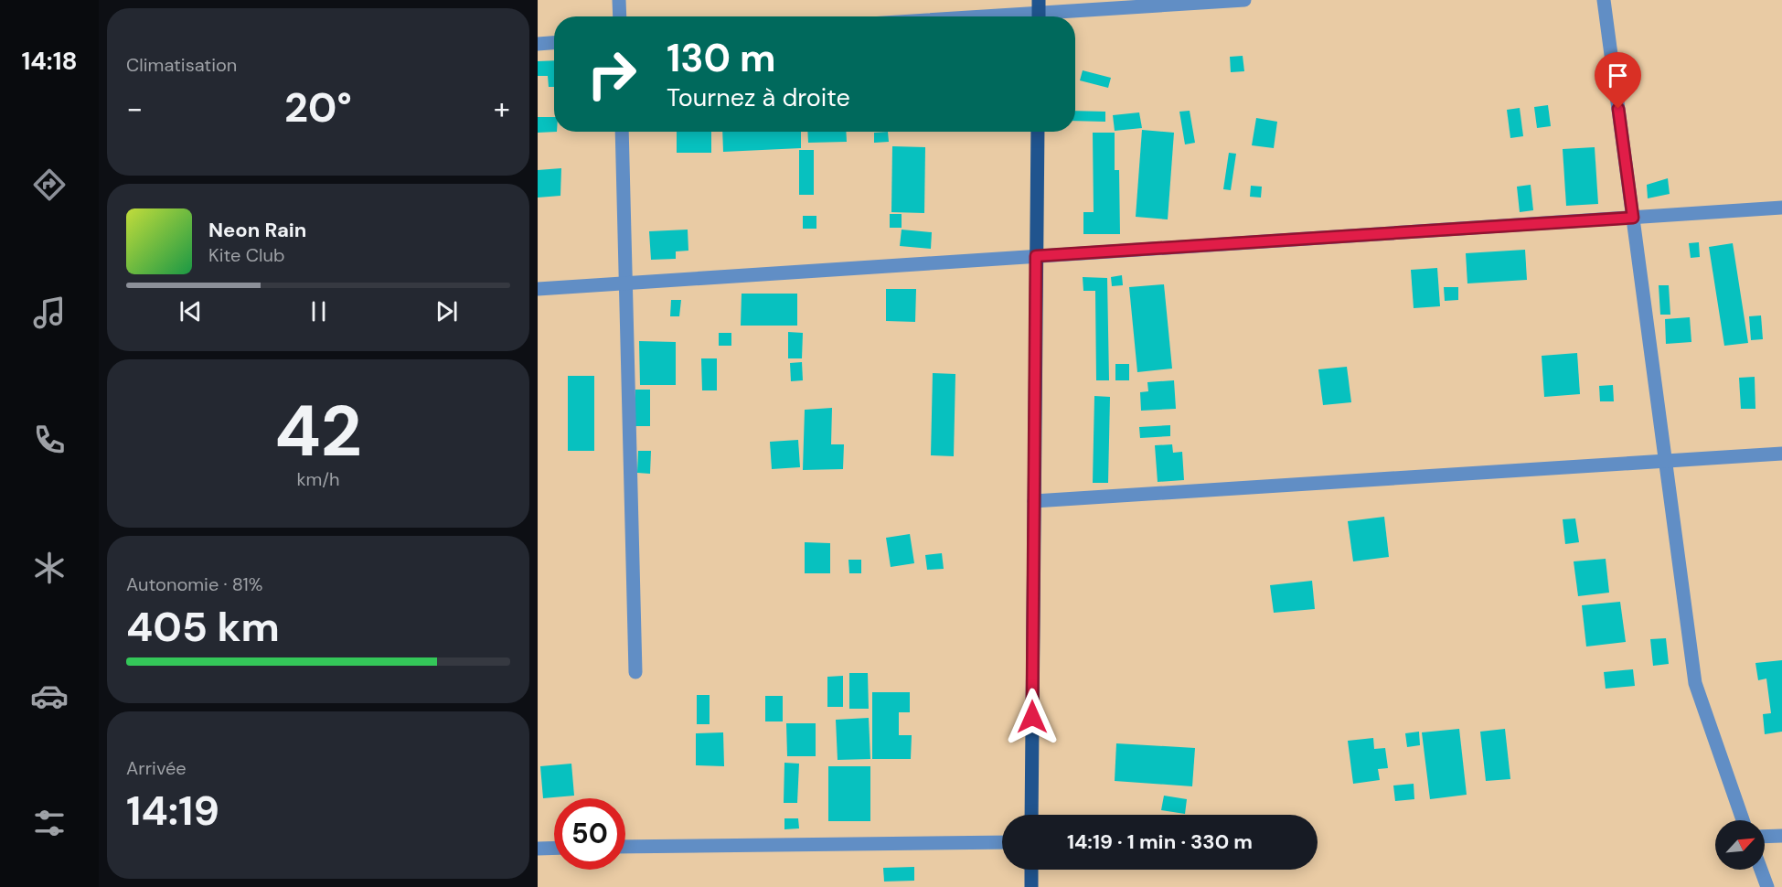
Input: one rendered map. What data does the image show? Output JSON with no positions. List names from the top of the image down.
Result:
{
  "north": "top right",
  "page": {
    "tabs": "14:18",
    "tile": [
      "Climatisation",
      ["42", "km/h"],
      ["Autonomie · 81%", "405 km"],
      ["Arrivée", "14:19"]
    ],
    "turn": ["130 m", "Tournez à droite"],
    "heat": ["−", "20°", "+"],
    "song": ["Neon Rain", "Kite Club"],
    "limit": "50",
    "trip": "14:19 · 1 min · 330 m"
  }
}
